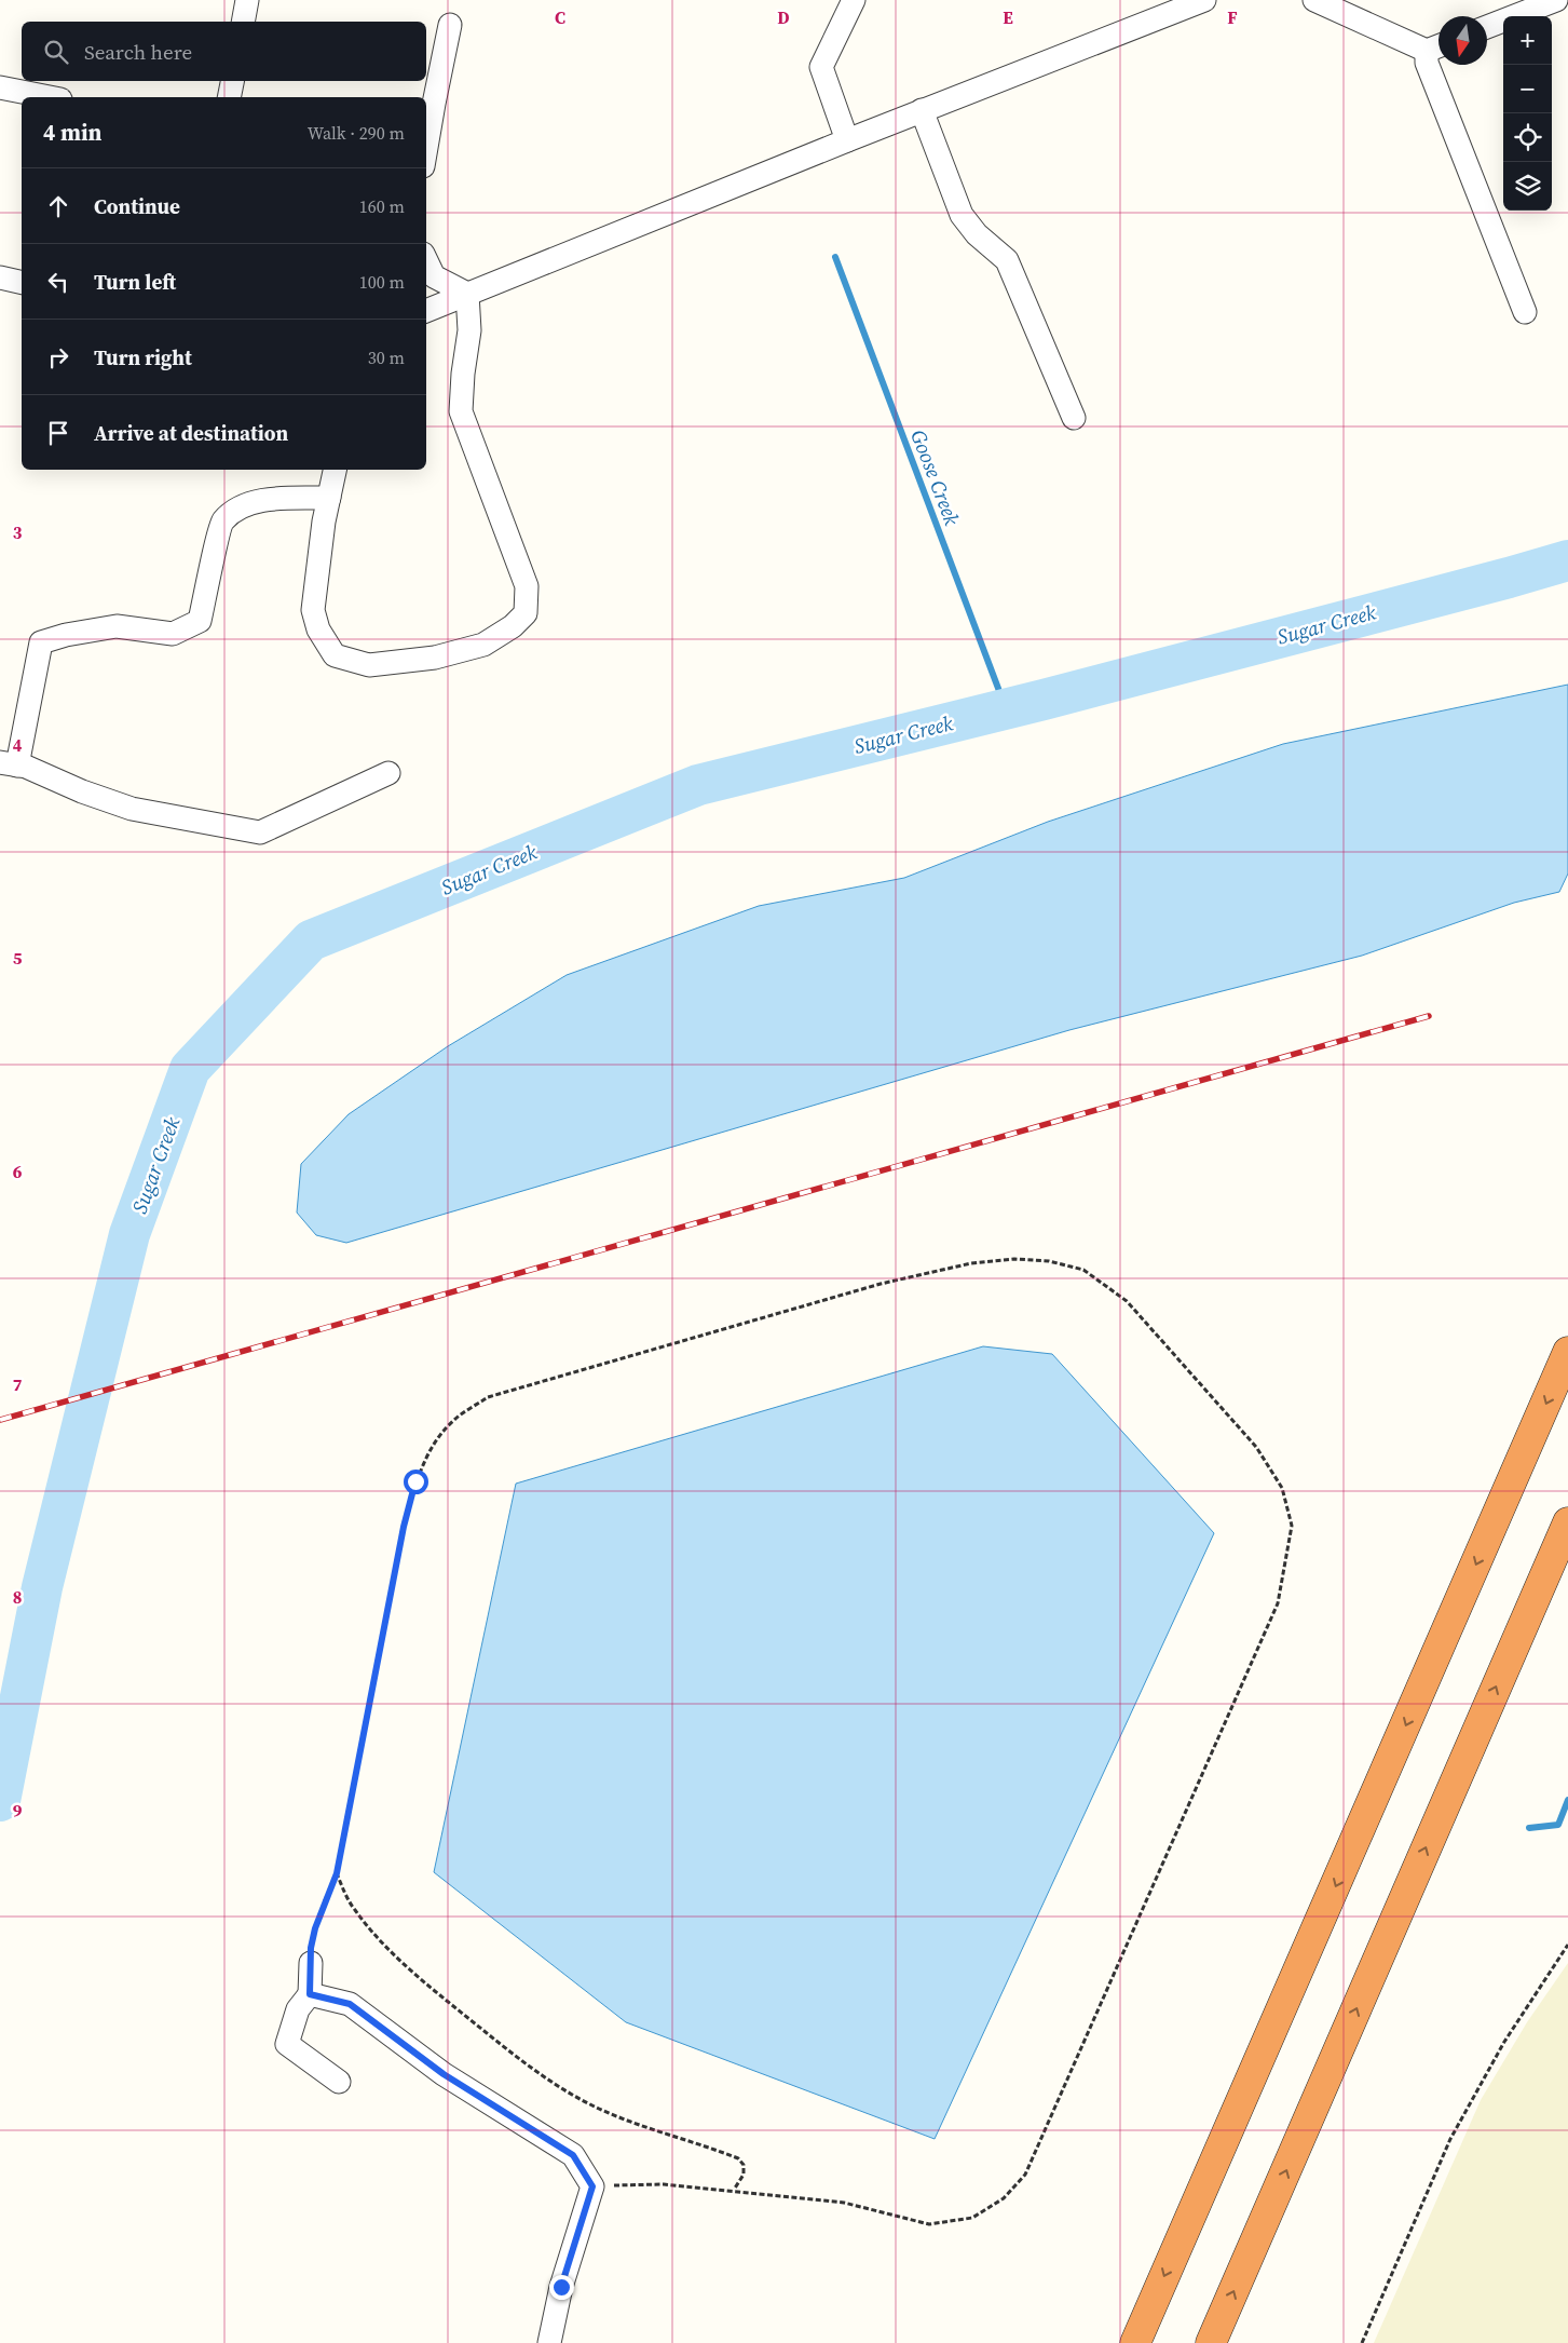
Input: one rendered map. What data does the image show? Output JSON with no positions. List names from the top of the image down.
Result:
{
  "water": ["Goose Creek", "Sugar Creek"],
  "north": "bottom",
  "page": {
    "map_buttons": ["+", "−"],
    "search": "Search here",
    "heading": ["4 min", "Walk · 290 m"],
    "list": [
      ["Continue", "160 m"],
      ["Turn left", "100 m"],
      ["Turn right", "30 m"],
      "Arrive at destination"
    ]
  },
  "grid": {
    "columns": [
      "C",
      "D",
      "E",
      "F"
    ],
    "rows": [
      "3",
      "4",
      "5",
      "6",
      "7",
      "8",
      "9"
    ]
  }
}
